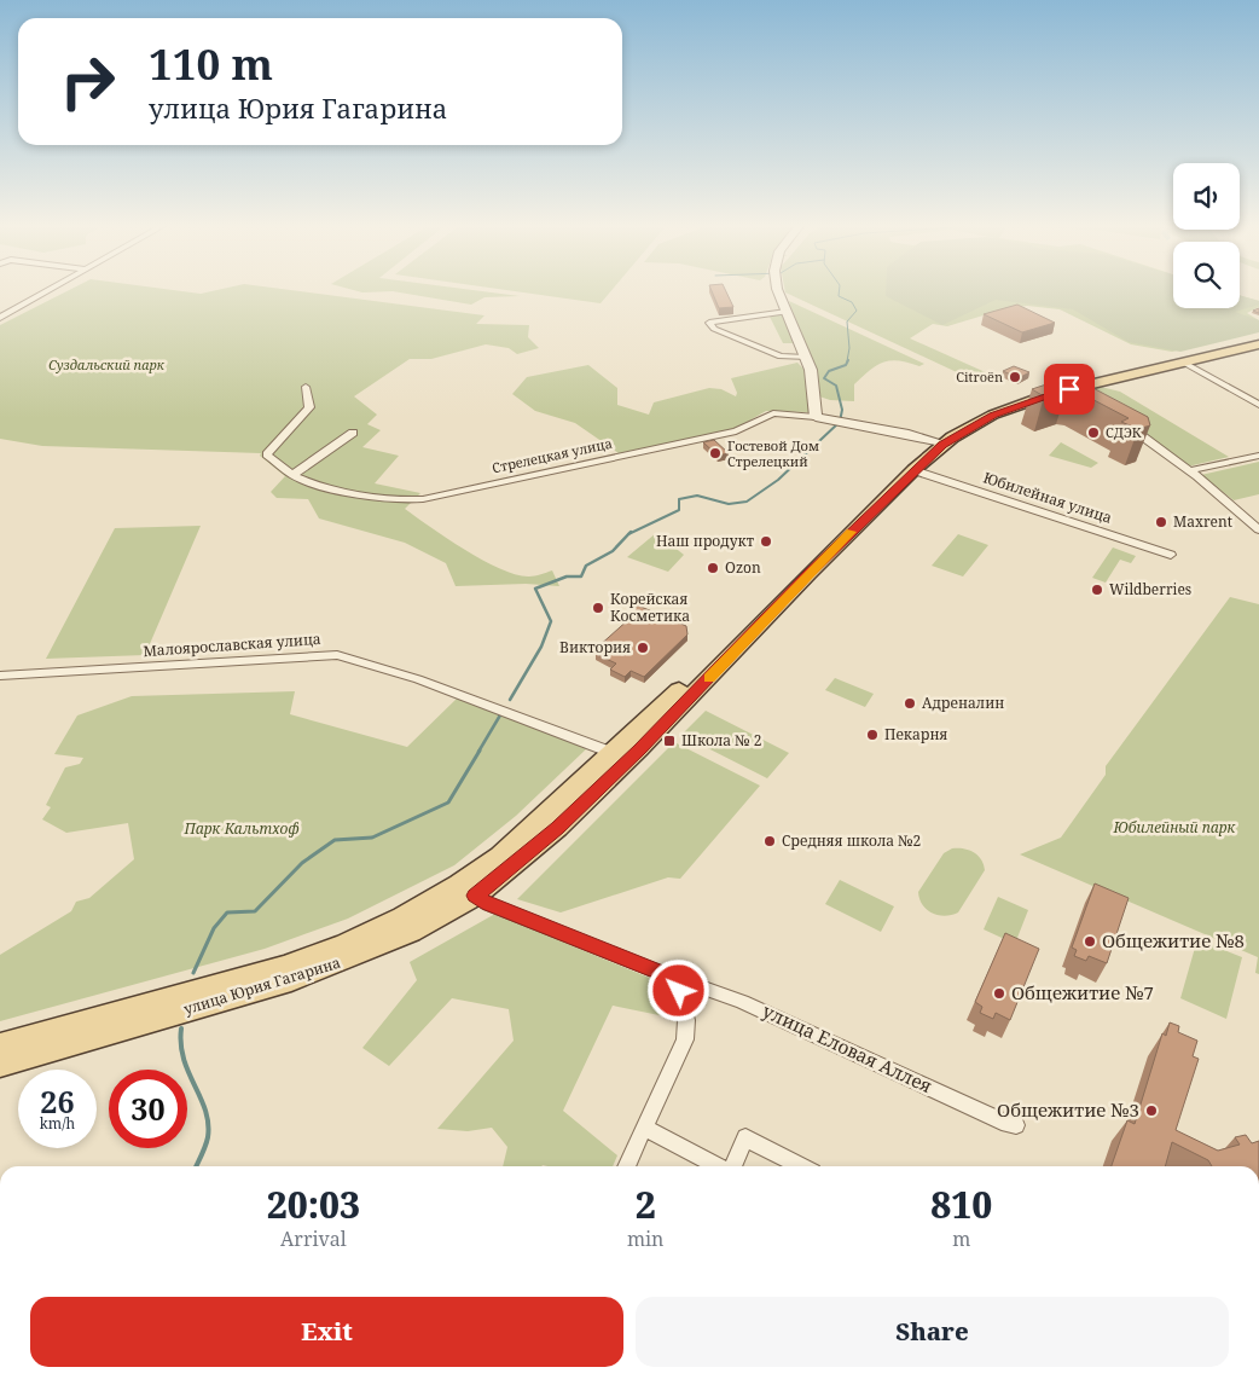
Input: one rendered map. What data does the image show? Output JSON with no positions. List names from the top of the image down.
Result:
{
  "streets": {
    "main road": ["улица Юрия Гагарина"],
    "street": [
      "Стрелецкая улица",
      "Юбилейная улица",
      "Малоярославская улица",
      "улица Еловая Аллея"
    ]
  },
  "crossings": [
    ["Стрелецкая улица", "улица Юрия Гагарина"],
    ["Юбилейная улица", "улица Юрия Гагарина"],
    ["Малоярославская улица", "улица Юрия Гагарина"],
    ["улица Юрия Гагарина", "улица Еловая Аллея"]
  ],
  "parks": ["Суздальский парк", "Юбилейный парк", "Парк Кальтхоф"],
  "places": {
    "other": [
      "Citroën",
      "СДЭК",
      "Гостевой Дом Стрелецкий",
      "Maxrent",
      "Наш продукт",
      "Ozon",
      "Wildberries",
      "Корейская Косметика",
      "Виктория",
      "Адреналин",
      "Пекарня",
      "Средняя школа №2",
      "Общежитие №8",
      "Общежитие №7",
      "Общежитие №3"
    ],
    "transit": ["Школа № 2"]
  },
  "page": {
    "turn": ["110 m", "улица Юрия Гагарина"],
    "speed": "26 km/h",
    "limit": "30",
    "eta": [
      "20:03",
      "Arrival",
      "2",
      "min",
      "810",
      "m"
    ],
    "buttons": ["Exit", "Share"]
  }
}
